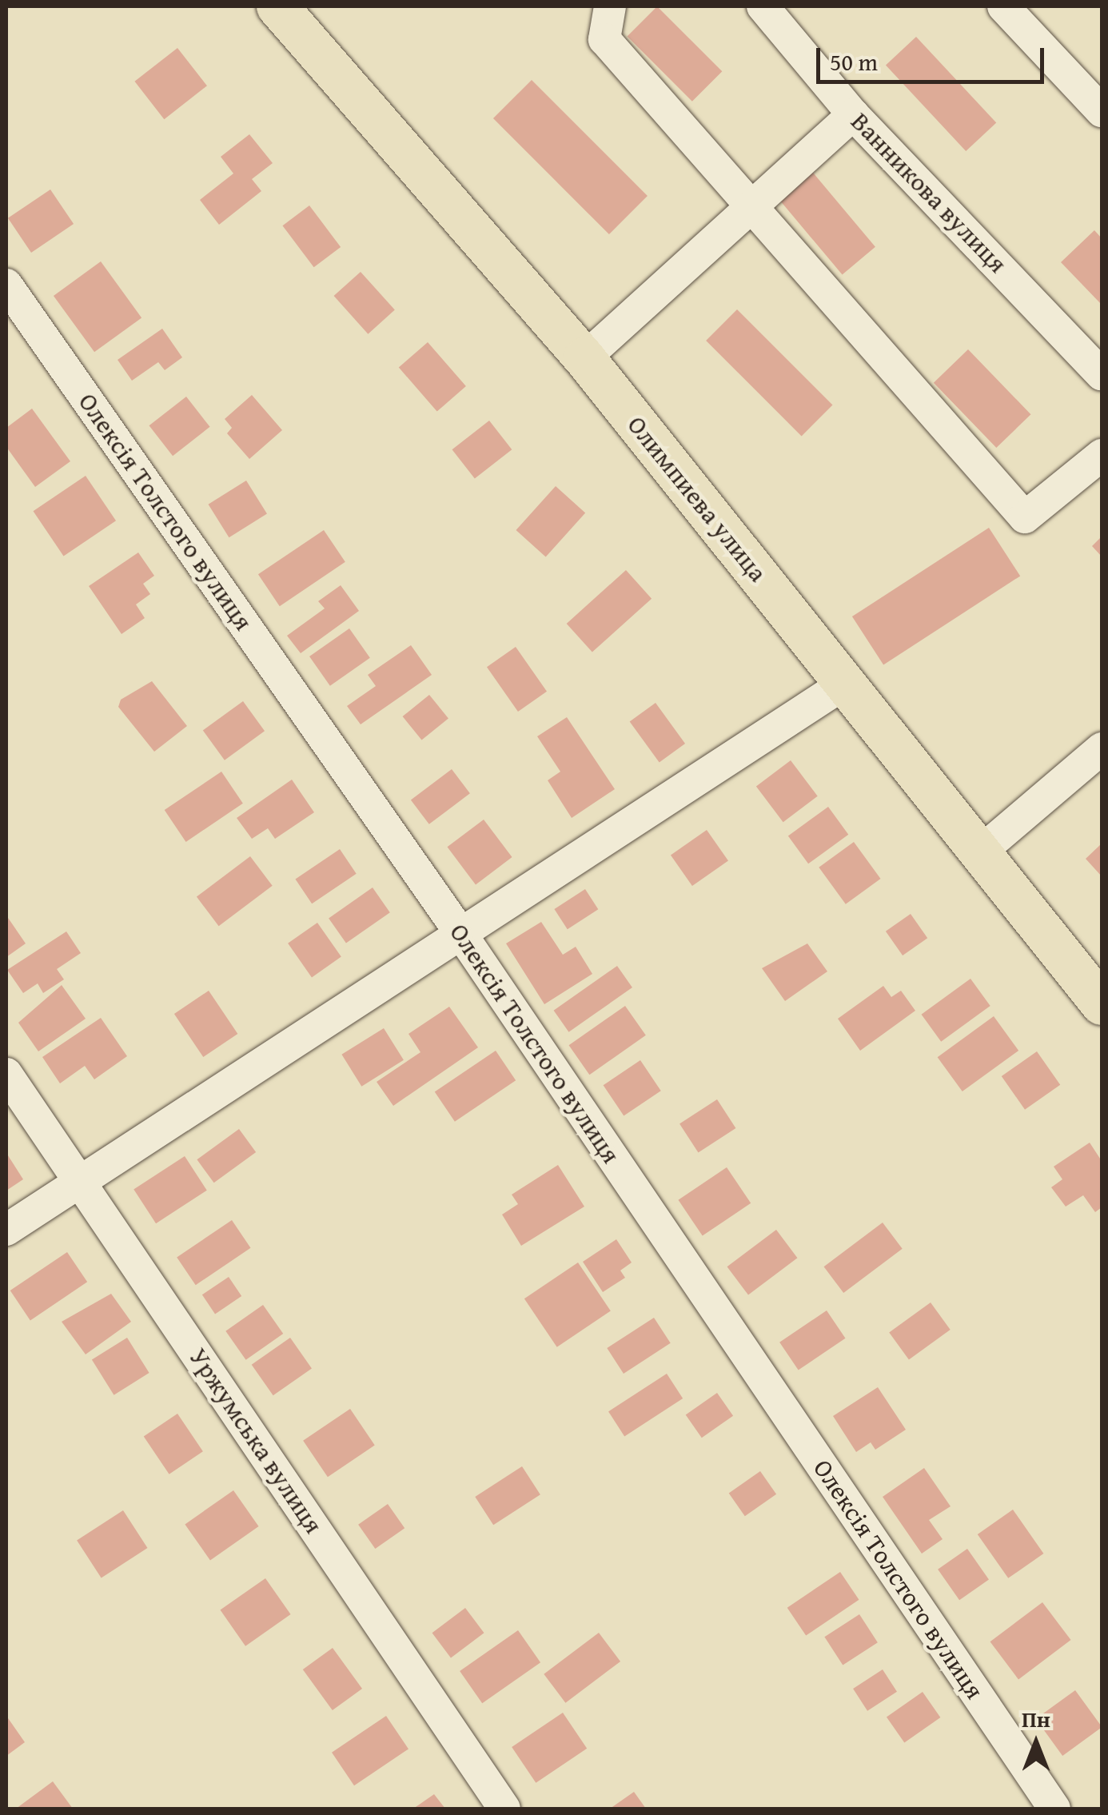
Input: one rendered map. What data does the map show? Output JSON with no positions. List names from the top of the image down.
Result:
{
  "streets": {
    "main road": ["Олимпиева улица"],
    "street": ["Ванникова вулиця", "Олексія Толстого вулиця", "Уржумська вулиця"]
  },
  "scale_bar": "50 m",
  "north": "top"
}
